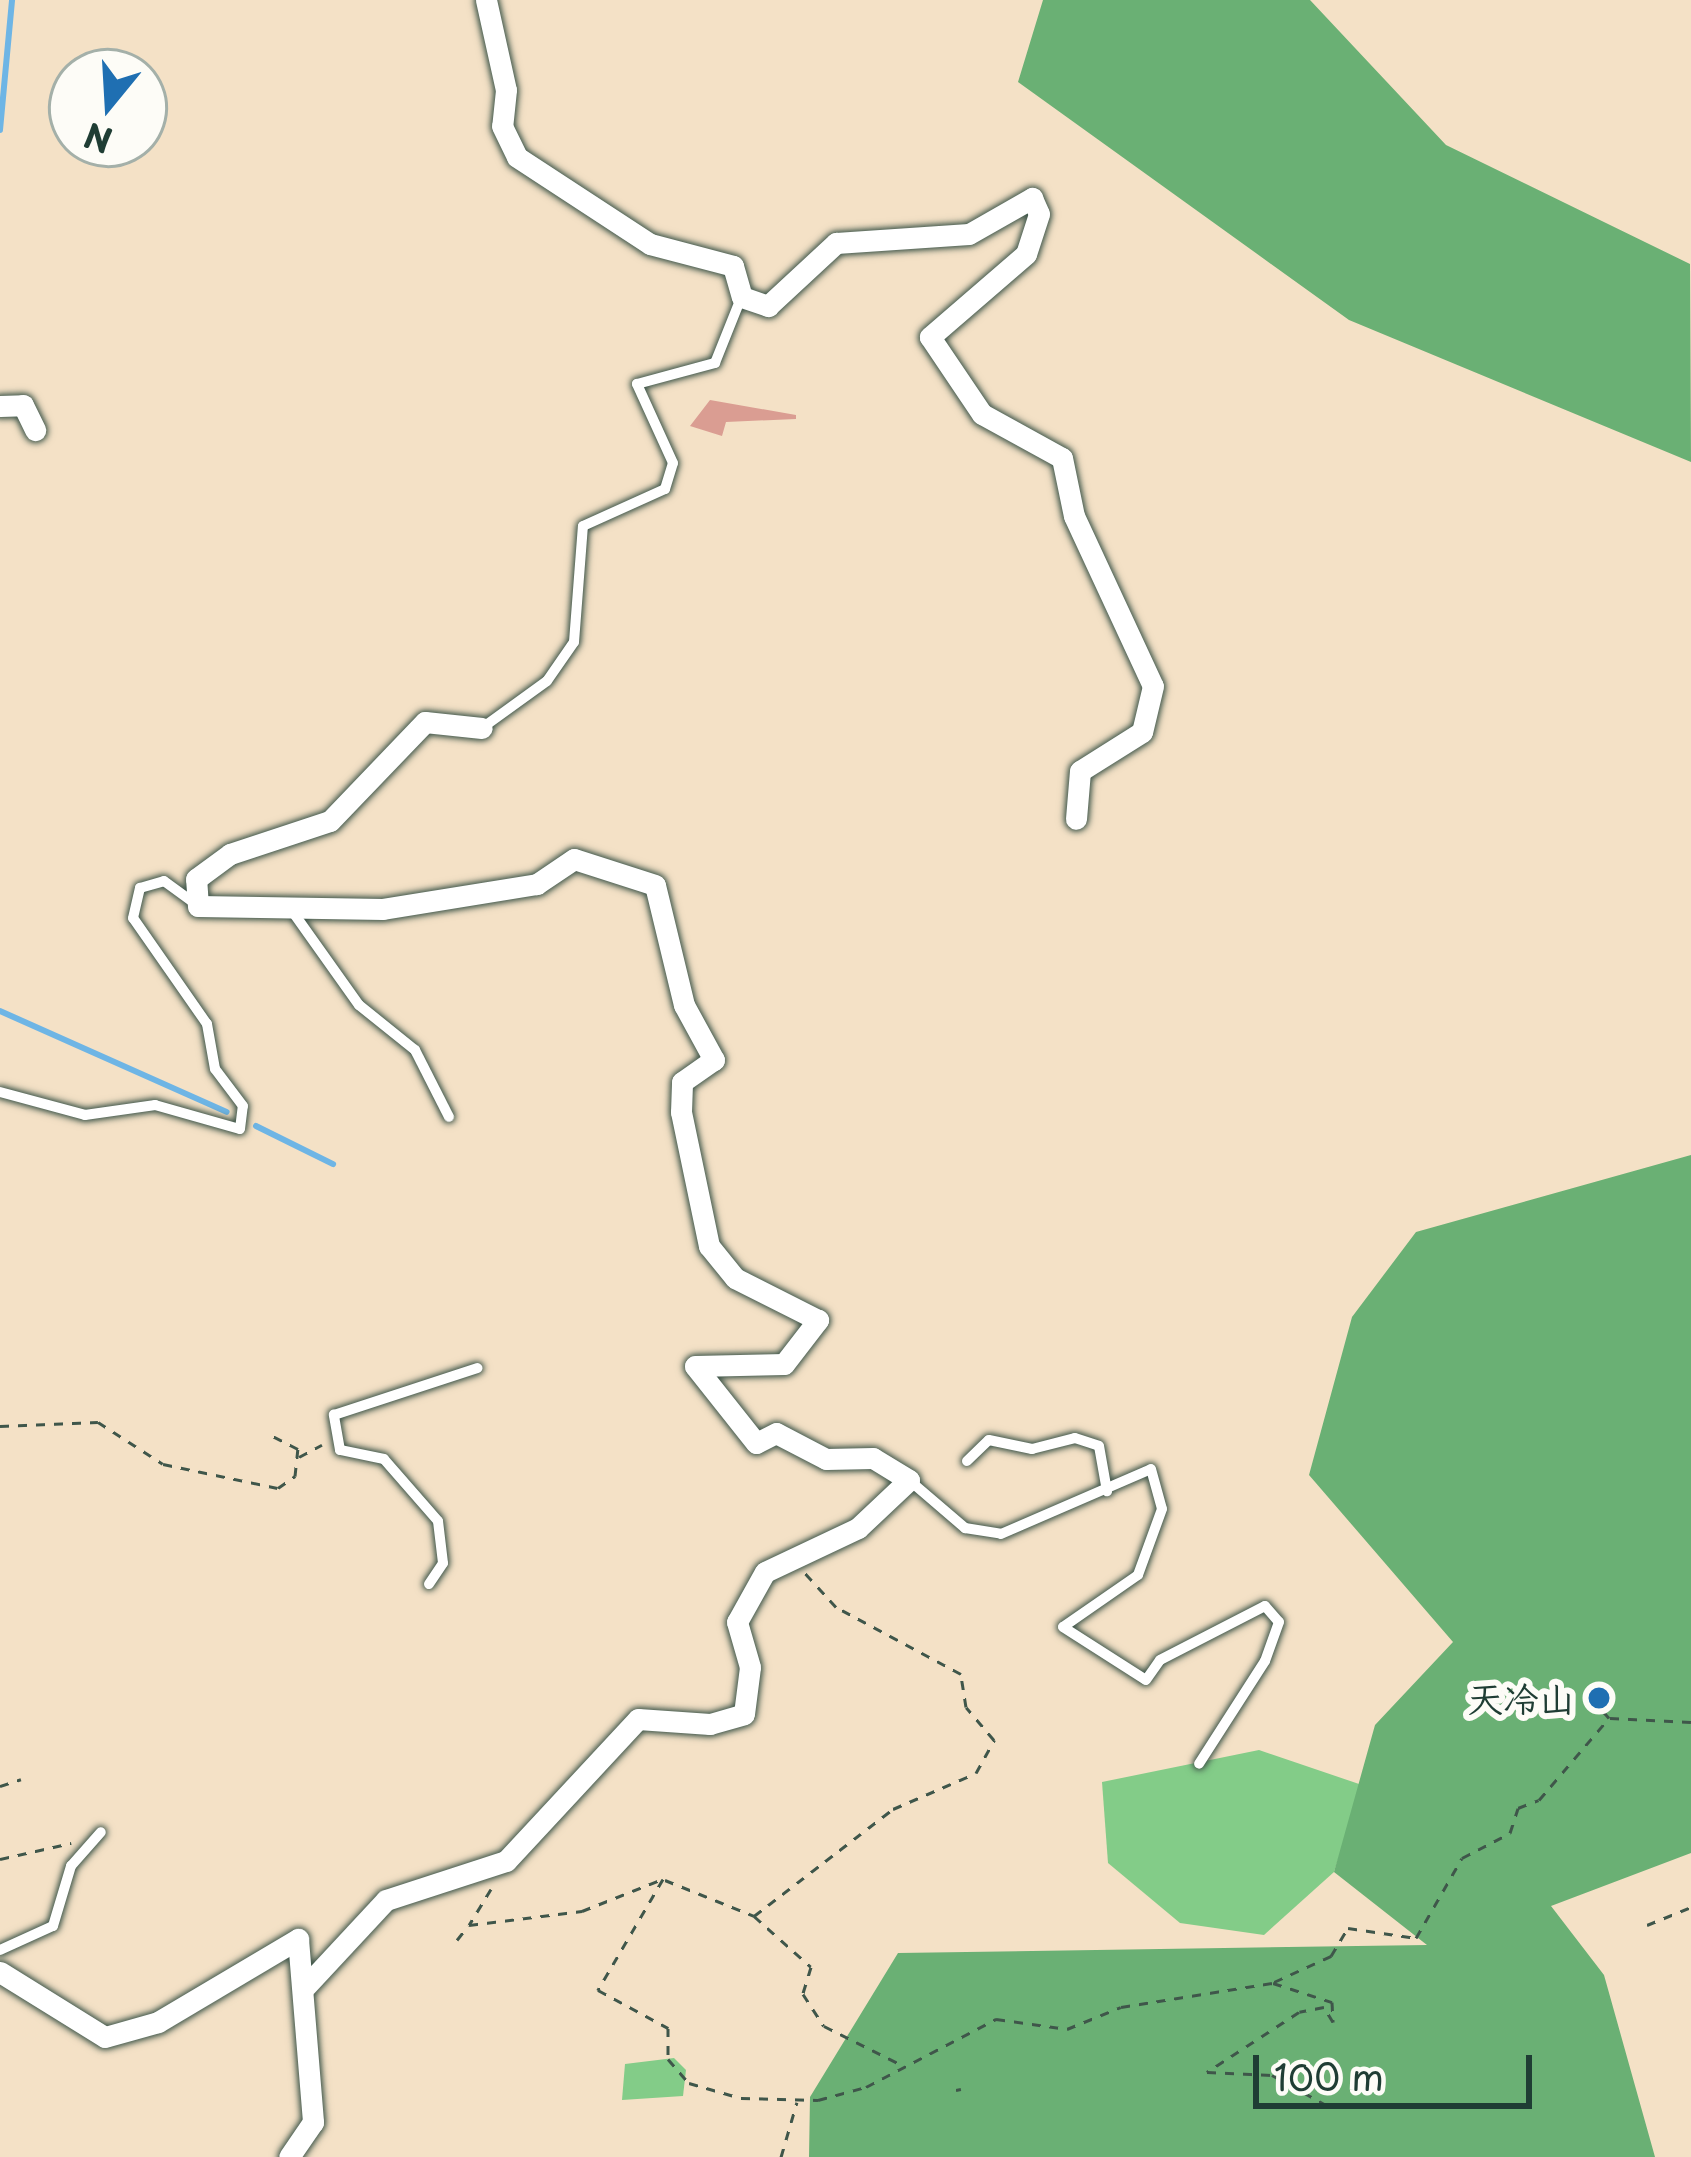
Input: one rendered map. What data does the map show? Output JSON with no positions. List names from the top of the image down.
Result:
{
  "places": ["天冷山"],
  "scale_bar": "100 m",
  "north": "bottom"
}
